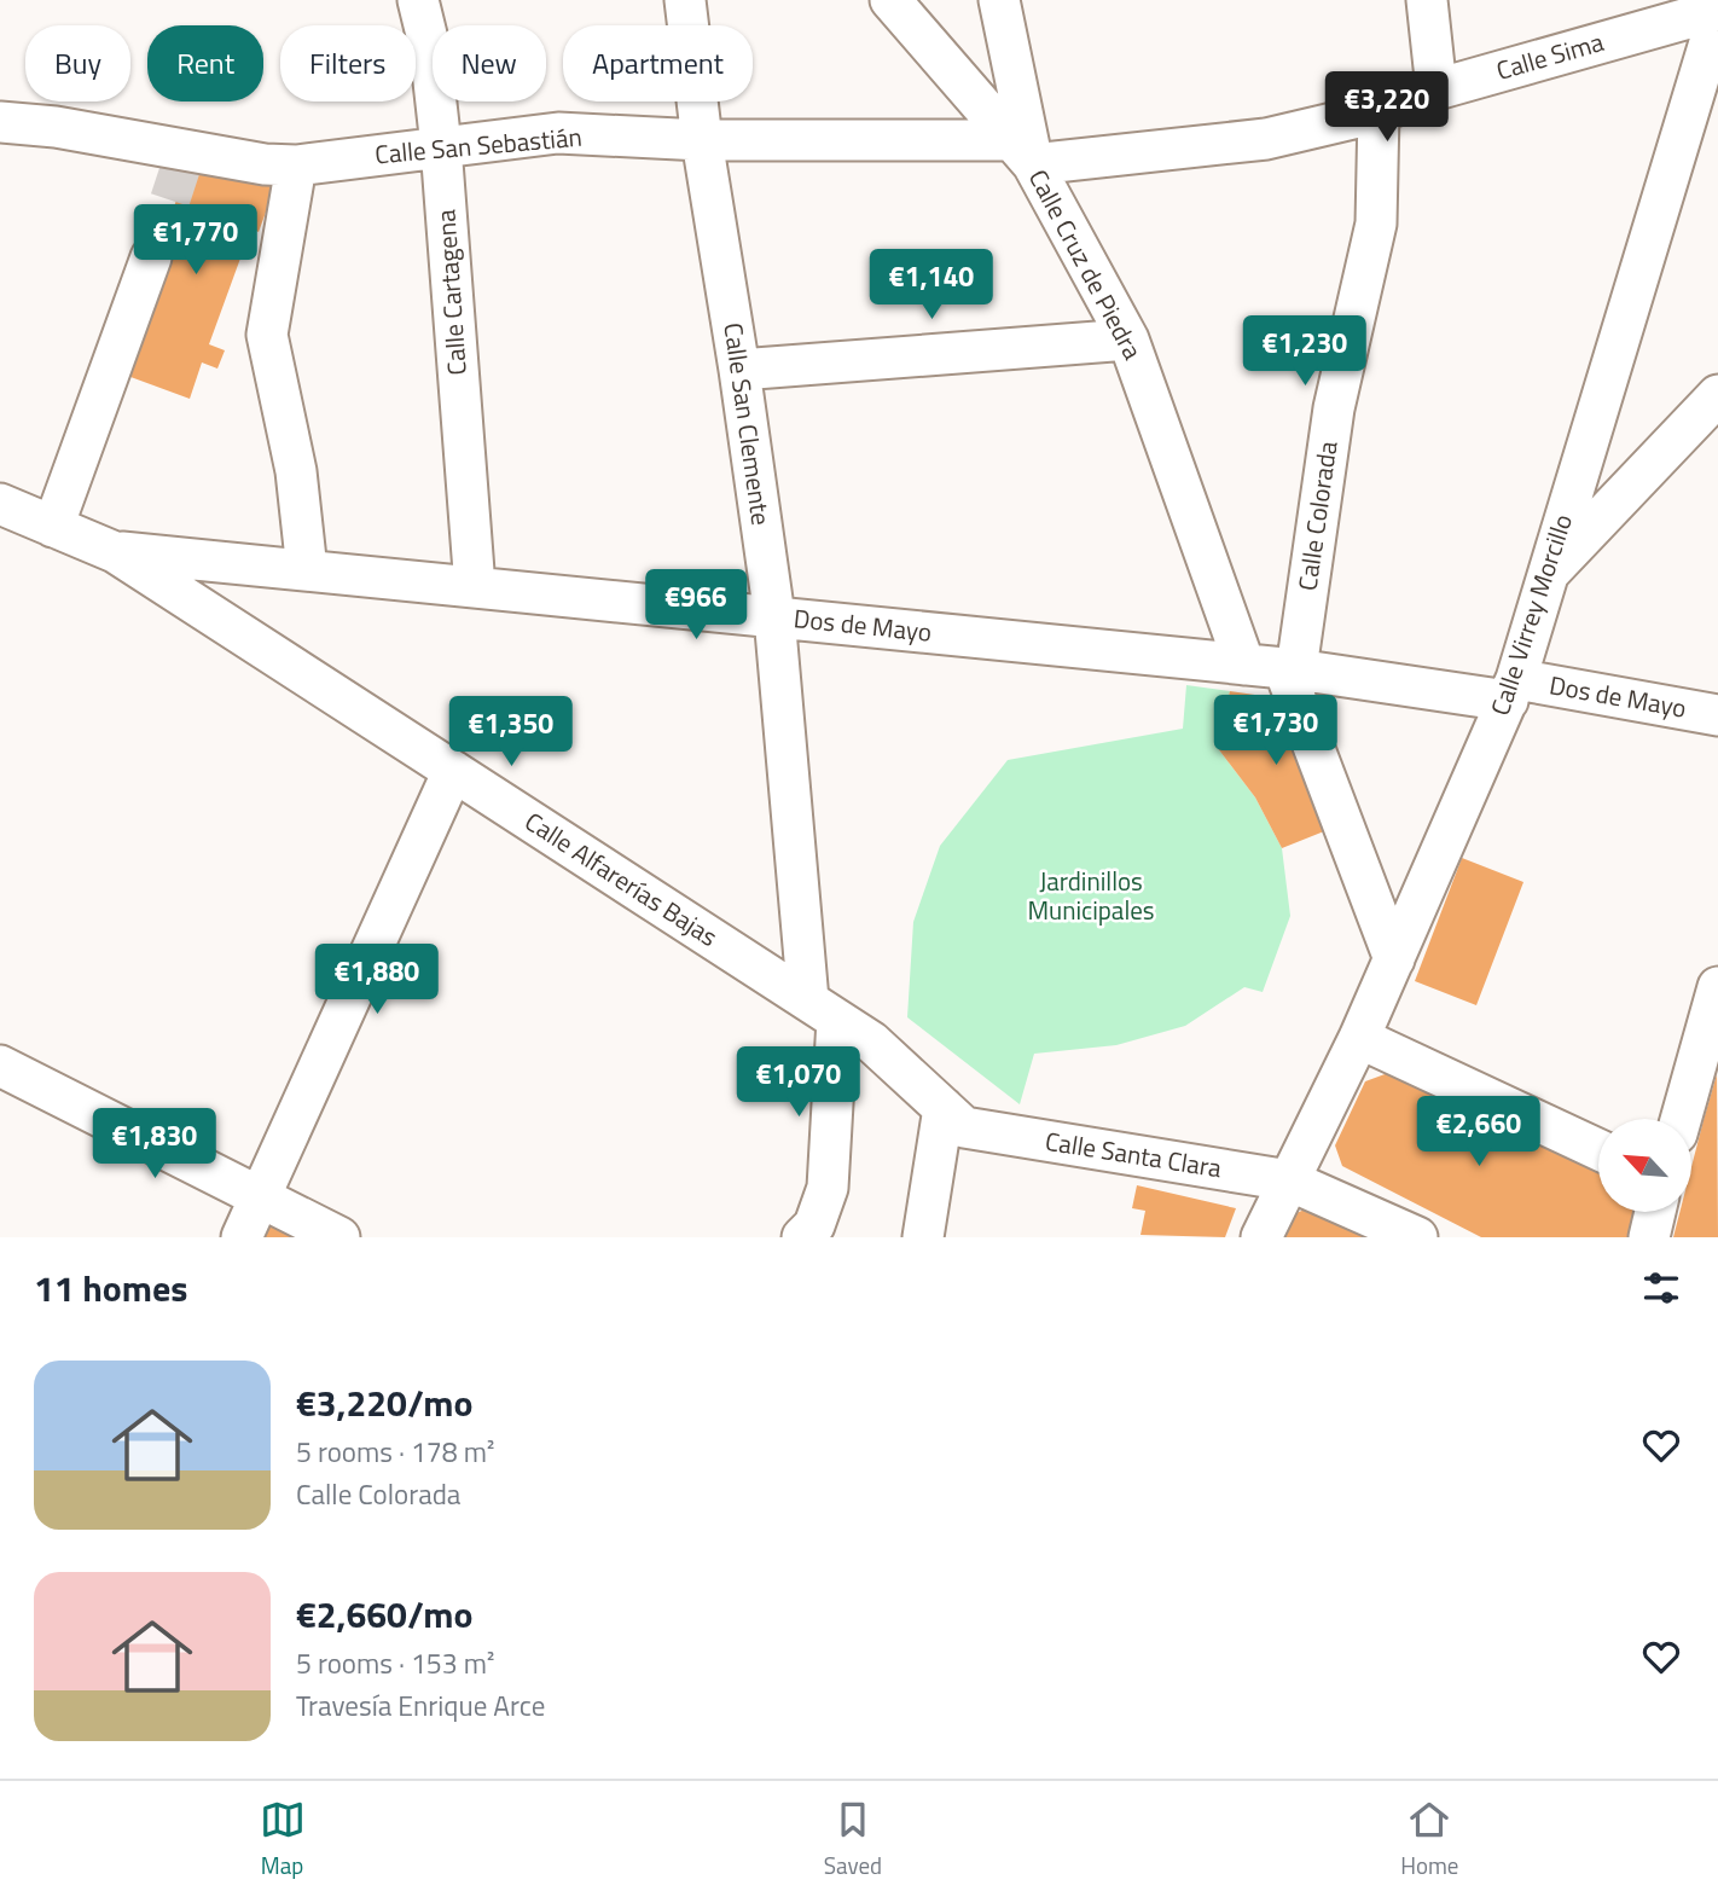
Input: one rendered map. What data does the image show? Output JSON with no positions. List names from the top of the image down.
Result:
{
  "streets": {
    "street": [
      "Calle Sima",
      "Calle San Sebastián",
      "Calle Cruz de Piedra",
      "Calle Cartagena",
      "Calle San Clemente",
      "Calle Colorada",
      "Calle Virrey Morcillo",
      "Dos de Mayo",
      "Calle Alfarerías Bajas",
      "Calle Santa Clara"
    ]
  },
  "crossings": [
    ["Calle Sima", "Calle San Sebastián"],
    ["Calle Sima", "Calle Cruz de Piedra"],
    ["Calle Sima", "Calle Colorada"],
    ["Calle Sima", "Calle Virrey Morcillo"],
    ["Calle San Sebastián", "Calle Cruz de Piedra"],
    ["Calle San Sebastián", "Calle Cartagena"],
    ["Calle San Sebastián", "Calle San Clemente"],
    ["Calle Cruz de Piedra", "Dos de Mayo"],
    ["Calle Cartagena", "Dos de Mayo"],
    ["Calle San Clemente", "Dos de Mayo"],
    ["Calle San Clemente", "Calle Alfarerías Bajas"],
    ["Calle Colorada", "Dos de Mayo"],
    ["Calle Virrey Morcillo", "Dos de Mayo"],
    ["Calle Virrey Morcillo", "Calle Santa Clara"],
    ["Dos de Mayo", "Calle Alfarerías Bajas"],
    ["Calle Alfarerías Bajas", "Calle Santa Clara"]
  ],
  "parks": ["Jardinillos Municipales"],
  "north": "top left",
  "page": {
    "chip": [
      "Buy",
      "Rent",
      "Filters",
      "New",
      "Apartment"
    ],
    "price": [
      "€3,220",
      "€1,770",
      "€1,140",
      "€1,230",
      "€966",
      "€1,730",
      "€1,350",
      "€1,880",
      "€1,070",
      "€2,660",
      "€1,830"
    ],
    "heading": "11 homes",
    "list": [
      {
        "name": "€3,220/mo",
        "note": "5 rooms · 178 m² · Calle Colorada"
      },
      {
        "name": "€2,660/mo",
        "note": "5 rooms · 153 m² · Travesía Enrique Arce"
      }
    ],
    "tabs": ["Map", "Saved", "Home"]
  }
}
